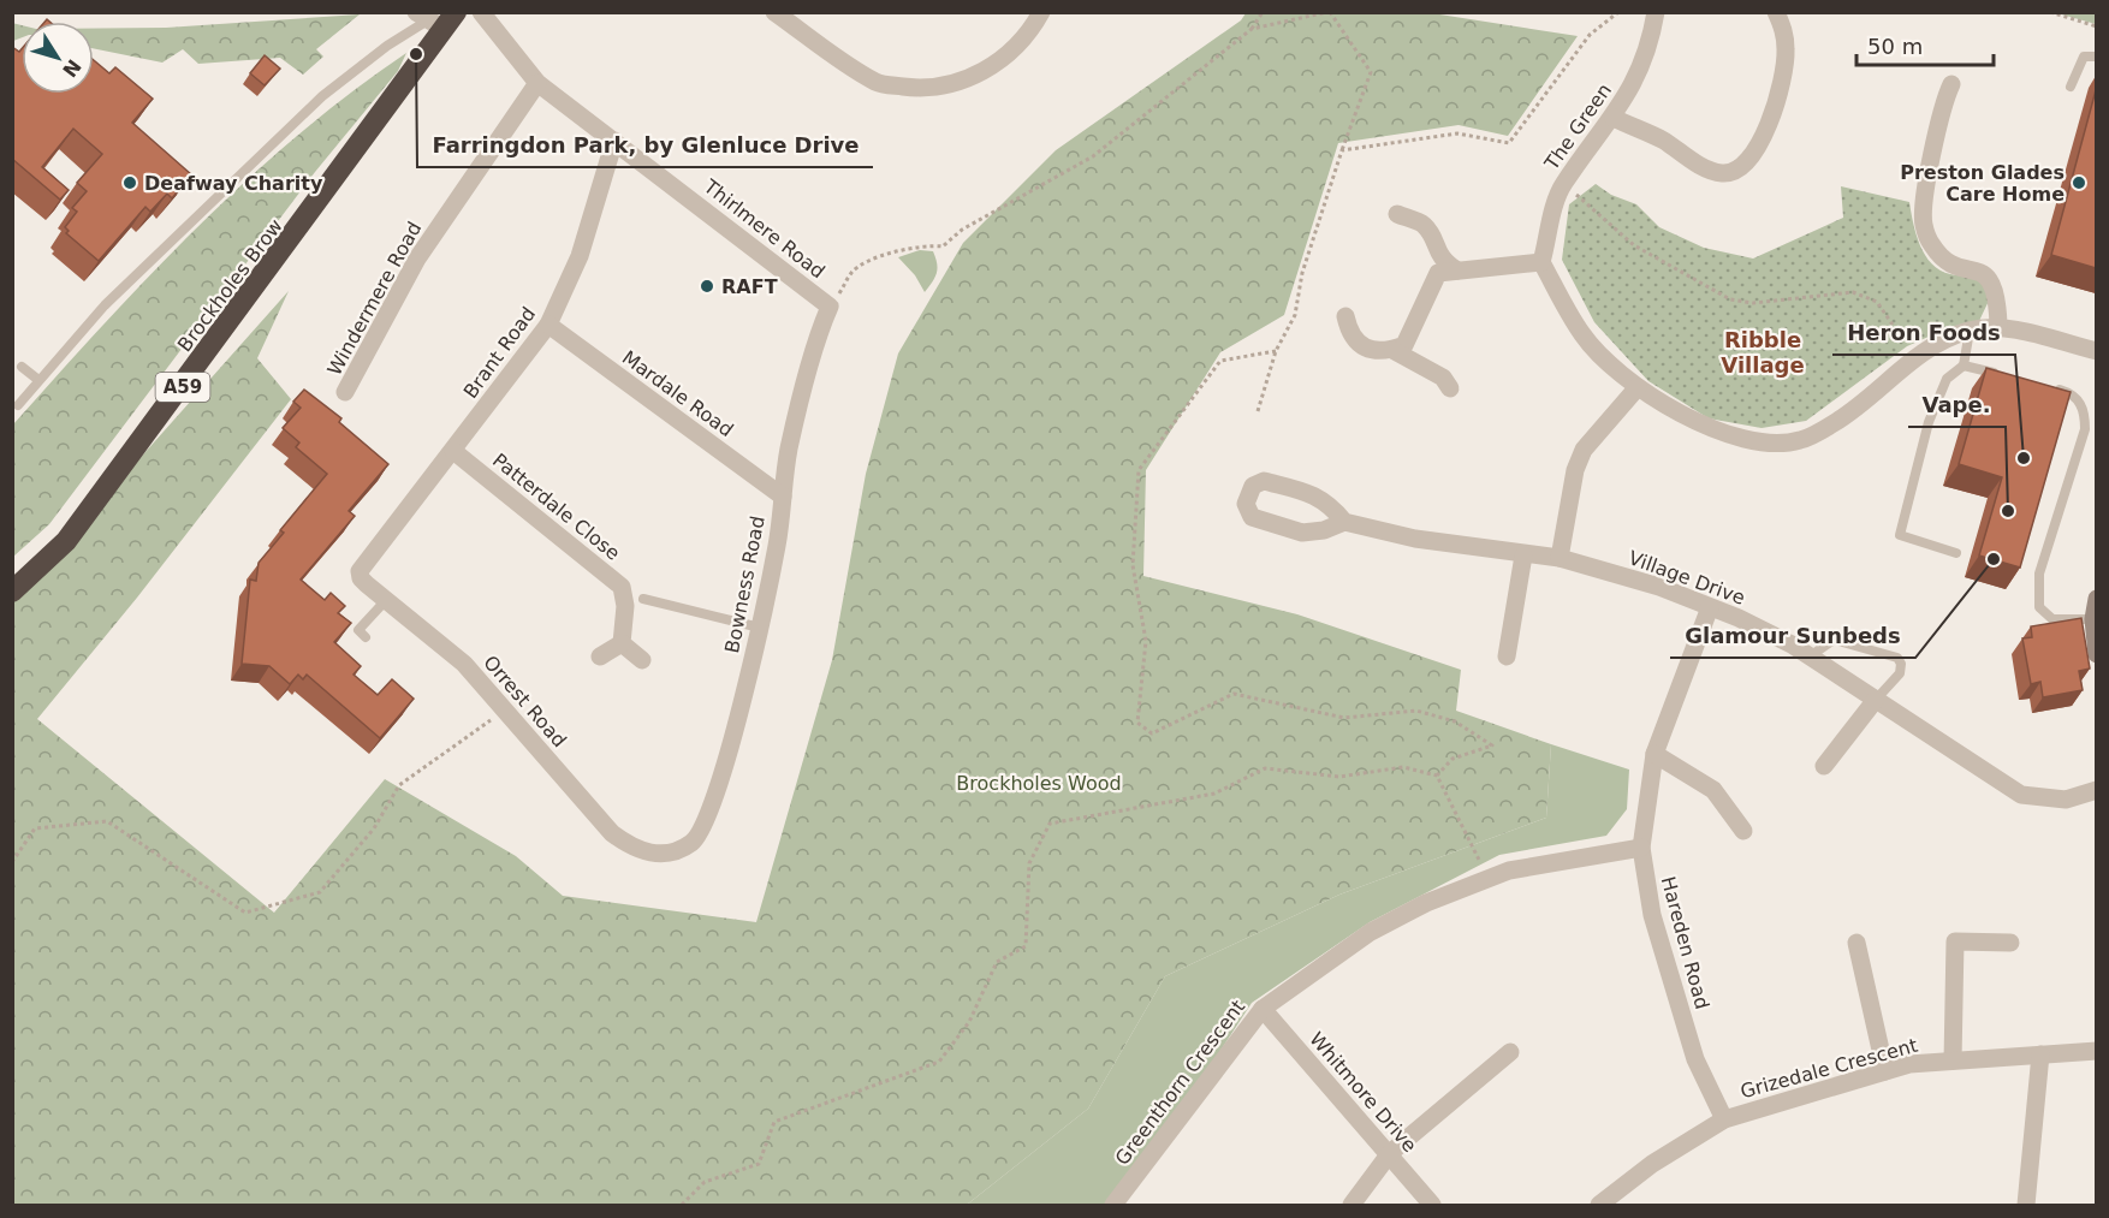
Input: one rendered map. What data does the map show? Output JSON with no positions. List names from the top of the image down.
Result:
{
  "streets": {
    "highway": ["Brockholes Brow", "A59"],
    "street": [
      "The Green",
      "Thirlmere Road",
      "Windermere Road",
      "Brant Road",
      "Mardale Road",
      "Patterdale Close",
      "Village Drive",
      "Bowness Road",
      "Orrest Road",
      "Hareden Road",
      "Grizedale Crescent",
      "Greenthorn Crescent",
      "Whitmore Drive"
    ]
  },
  "crossings": [
    ["Thirlmere Road", "Windermere Road"],
    ["Thirlmere Road", "Brant Road"],
    ["Thirlmere Road", "Bowness Road"],
    ["Brant Road", "Mardale Road"],
    ["Brant Road", "Patterdale Close"],
    ["Brant Road", "Orrest Road"],
    ["Mardale Road", "Bowness Road"],
    ["Village Drive", "Hareden Road"],
    ["Bowness Road", "Orrest Road"],
    ["Hareden Road", "Grizedale Crescent"],
    ["Hareden Road", "Greenthorn Crescent"],
    ["Greenthorn Crescent", "Whitmore Drive"]
  ],
  "districts": ["Ribble Village"],
  "parks": ["Brockholes Wood"],
  "places": [
    "Farringdon Park, by Glenluce Drive",
    "Deafway Charity",
    "Preston Glades Care Home",
    "RAFT",
    "Heron Foods",
    "Vape.",
    "Glamour Sunbeds"
  ],
  "scale_bar": "50 m",
  "north": "bottom right"
}
